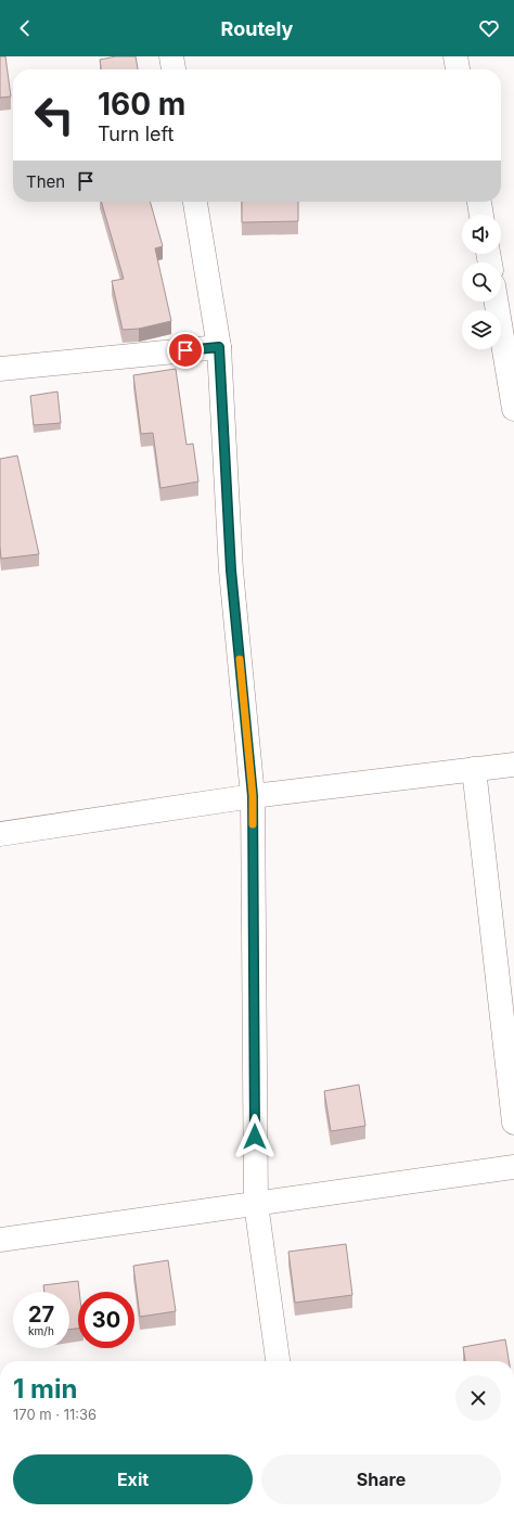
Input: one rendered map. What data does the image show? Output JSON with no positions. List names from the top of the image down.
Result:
{
  "page": {
    "header": "Routely",
    "turn": ["160 m", "Turn left"],
    "then": "Then",
    "speed": "27 km/h",
    "limit": "30",
    "heading": ["1 min", "170 m · 11:36"],
    "buttons": ["Exit", "Share"]
  }
}
